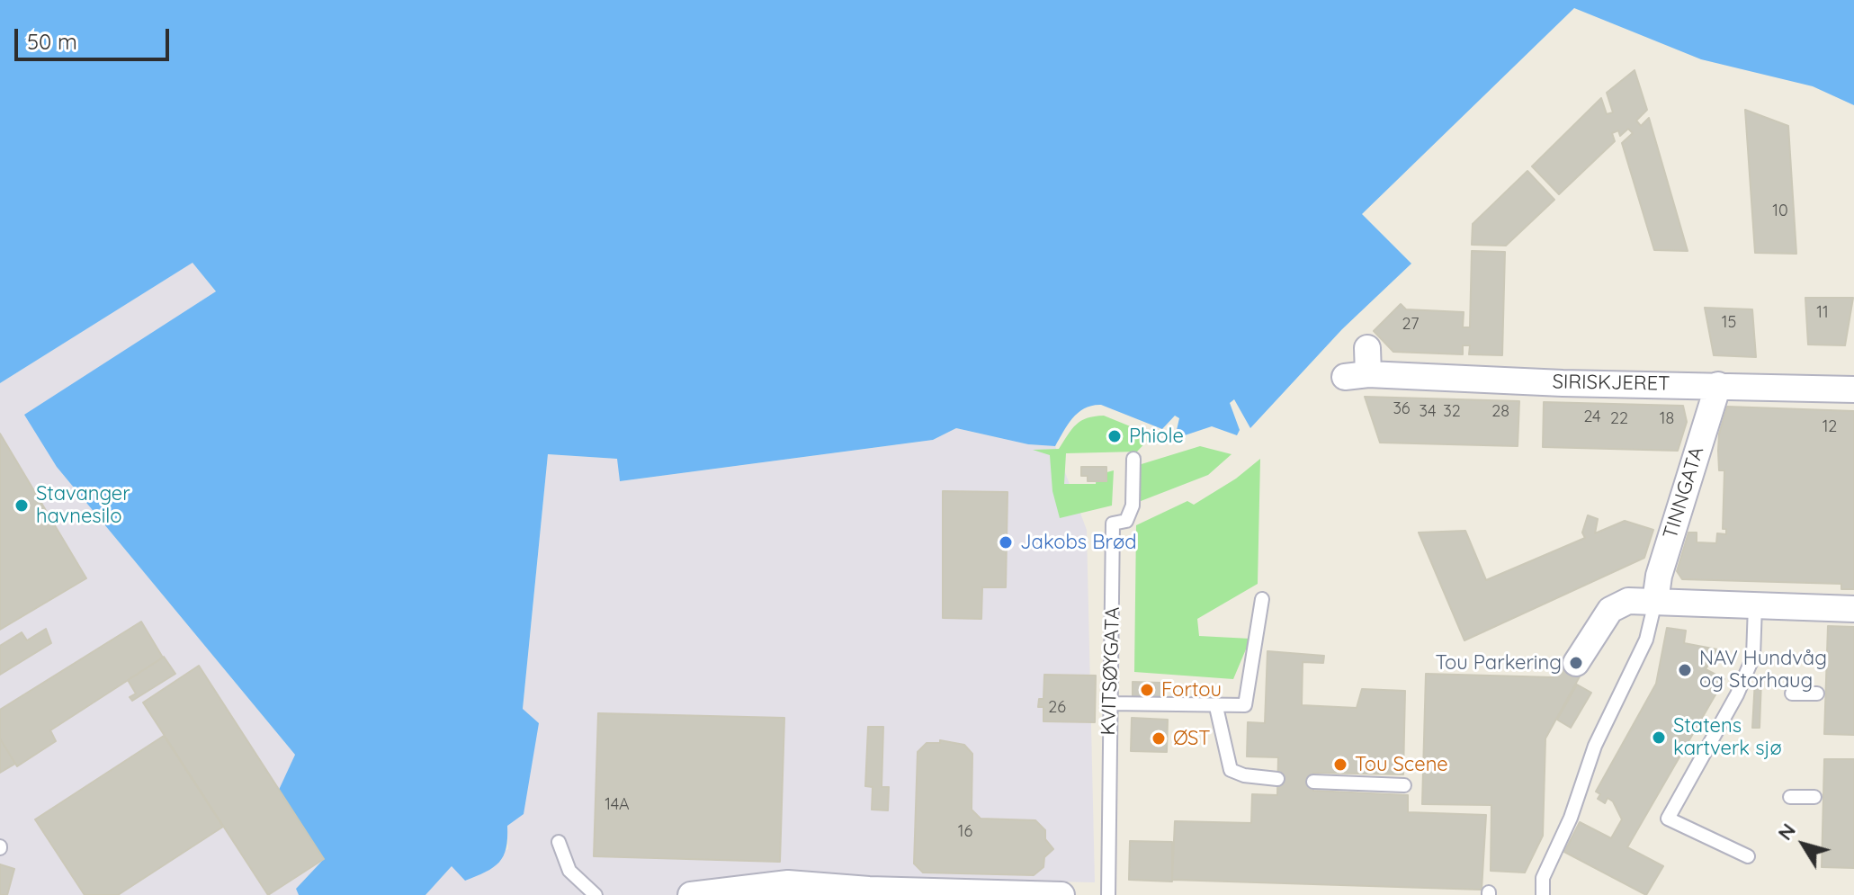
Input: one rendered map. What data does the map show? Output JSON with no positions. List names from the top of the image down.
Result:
{
  "streets": {
    "street": ["SIRISKJERET", "TINNGATA"],
    "lane": ["KVITSØYGATA"]
  },
  "crossings": [
    ["SIRISKJERET", "TINNGATA"]
  ],
  "places": [
    "Phiole",
    "Stavanger havnesilo",
    "Jakobs Brød",
    "Tou Parkering",
    "NAV Hundvåg og Storhaug",
    "Fortou",
    "Statens kartverk sjø",
    "ØST",
    "Tou Scene"
  ],
  "house_numbers": [
    "10",
    "11",
    "15",
    "27",
    "36",
    "34",
    "32",
    "28",
    "24",
    "22",
    "18",
    "12",
    "26",
    "14A",
    "16"
  ],
  "scale_bar": "50 m",
  "north": "top left"
}
